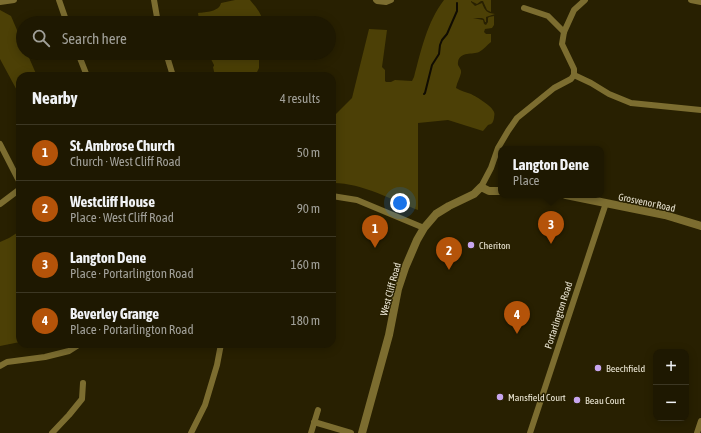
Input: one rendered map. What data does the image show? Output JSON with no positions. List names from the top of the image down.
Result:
{
  "streets": {
    "street": ["Grosvenor Road", "West Cliff Road", "Portarlington Road"]
  },
  "crossings": [
    ["Grosvenor Road", "Portarlington Road"]
  ],
  "places": [
    "Cheriton",
    "Beechfield",
    "Mansfield Court",
    "Beau Court"
  ],
  "page": {
    "search": "Search here",
    "heading": ["Nearby", "4 results"],
    "list": [
      {
        "mark": "1",
        "name": "St. Ambrose Church",
        "note": "Church · West Cliff Road",
        "value": "50 m"
      },
      {
        "mark": "2",
        "name": "Westcliff House",
        "note": "Place · West Cliff Road",
        "value": "90 m"
      },
      {
        "mark": "3",
        "name": "Langton Dene",
        "note": "Place · Portarlington Road",
        "value": "160 m"
      },
      {
        "mark": "4",
        "name": "Beverley Grange",
        "note": "Place · Portarlington Road",
        "value": "180 m"
      }
    ],
    "popup": ["Langton Dene", "Place"],
    "pins": [
      "3",
      "1",
      "2",
      "4"
    ],
    "map_buttons": ["+", "−"]
  }
}
